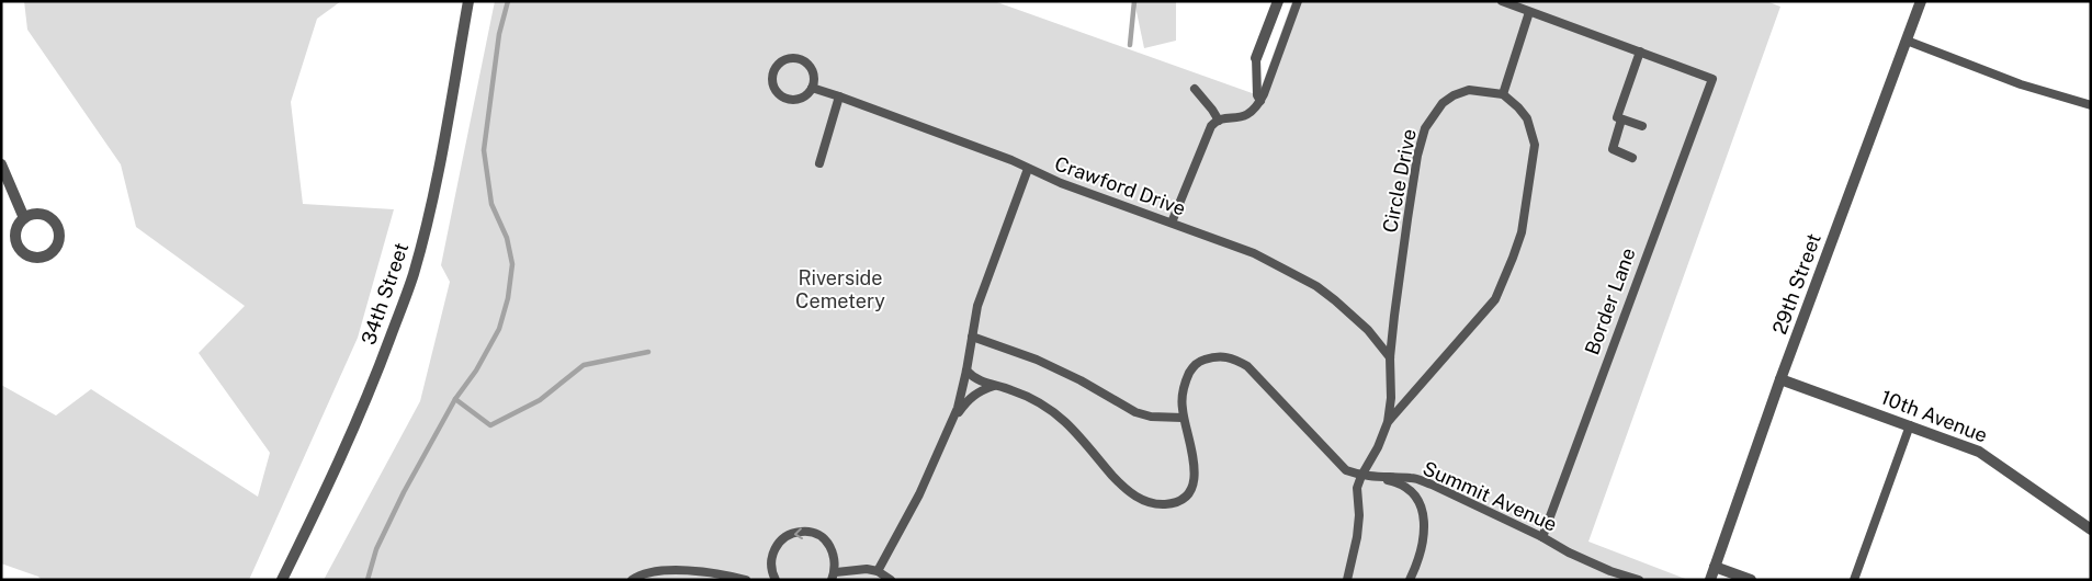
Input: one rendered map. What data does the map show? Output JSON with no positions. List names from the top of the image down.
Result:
{
  "streets": {
    "street": ["29th Street", "34th Street", "10th Avenue"],
    "lane": [
      "Circle Drive",
      "Crawford Drive",
      "Border Lane",
      "Summit Avenue"
    ]
  },
  "crossings": [
    ["Circle Drive", "Crawford Drive"],
    ["29th Street", "10th Avenue"],
    ["Border Lane", "Summit Avenue"]
  ],
  "parks": ["Riverside Cemetery"]
}
